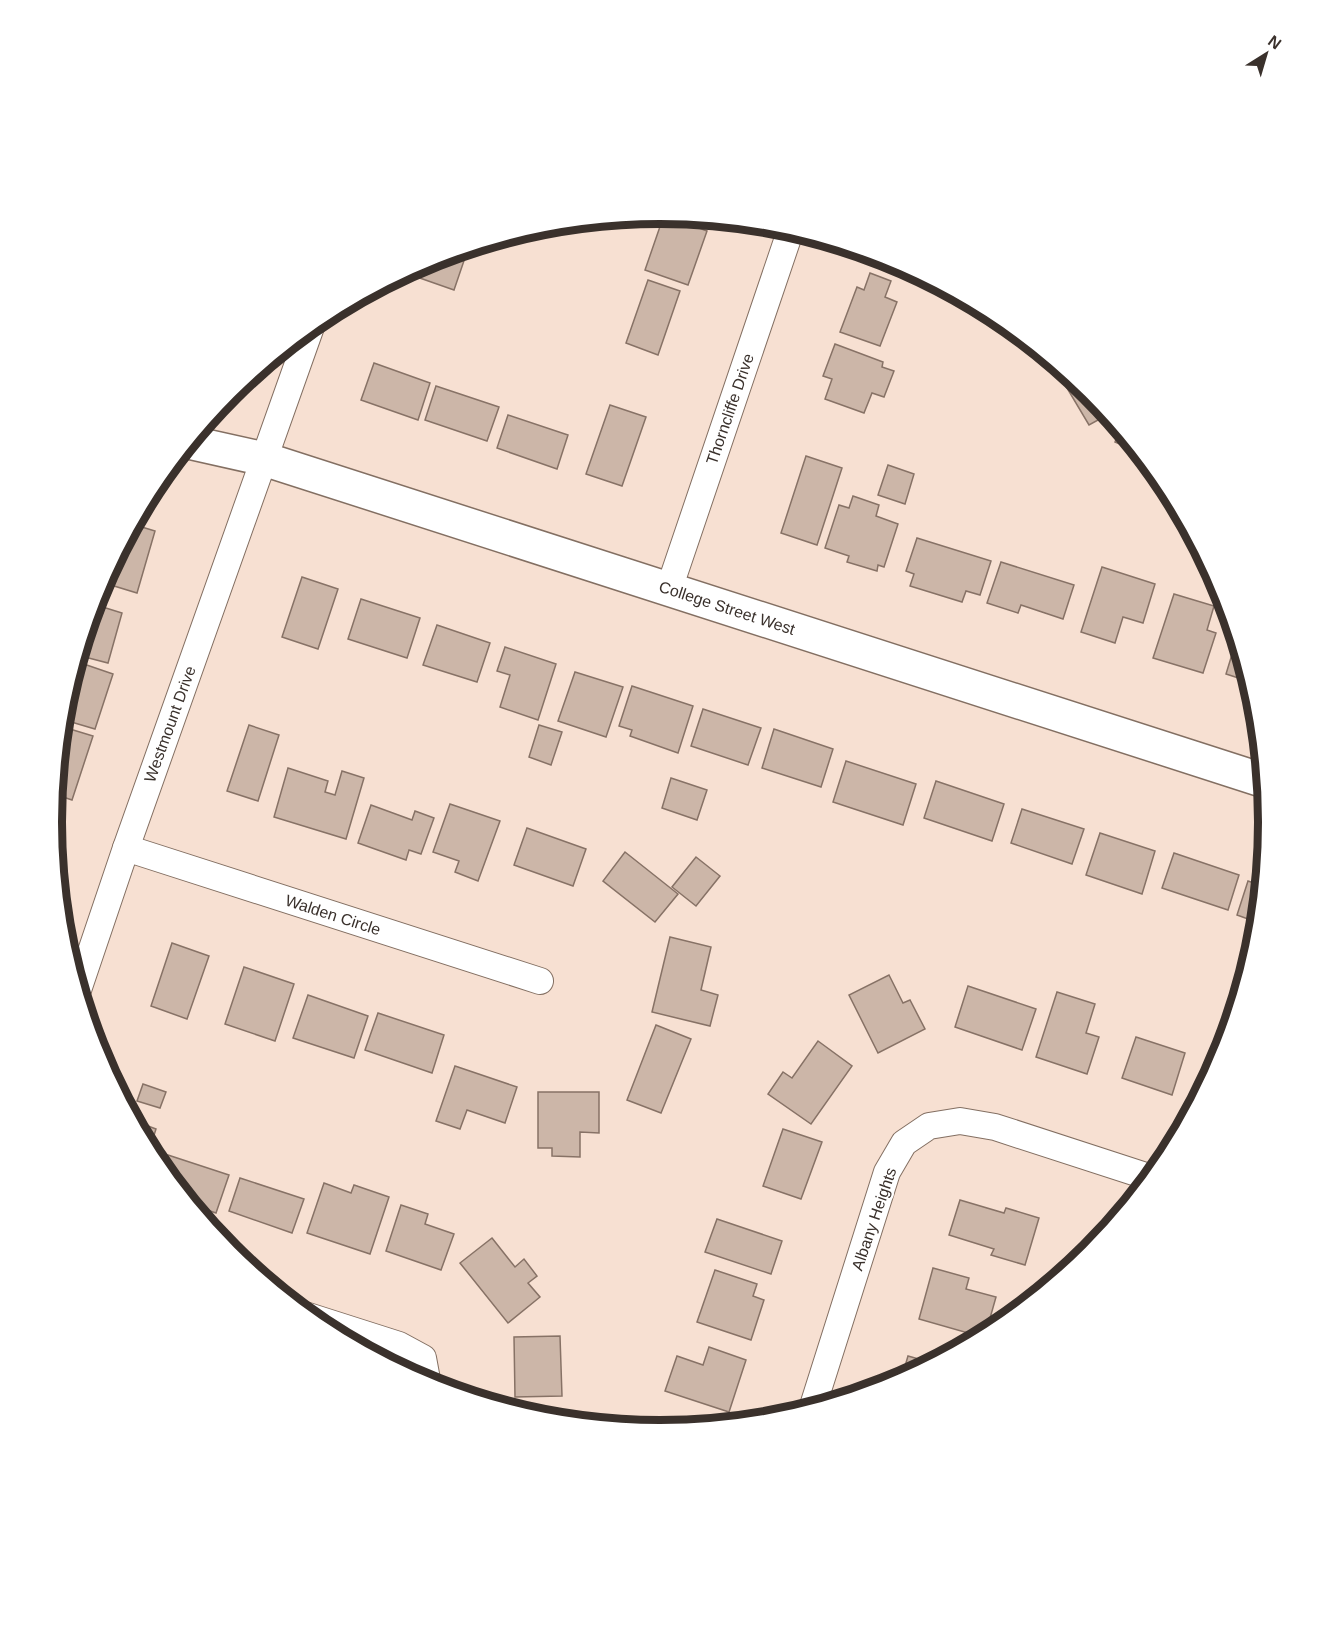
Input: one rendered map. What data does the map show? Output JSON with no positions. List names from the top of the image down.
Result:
{
  "streets": {
    "street": [
      "Thorncliffe Drive",
      "College Street West",
      "Westmount Drive",
      "Walden Circle",
      "Albany Heights"
    ]
  },
  "crossings": [
    ["Thorncliffe Drive", "College Street West"],
    ["College Street West", "Westmount Drive"],
    ["Westmount Drive", "Walden Circle"]
  ],
  "north": "top right"
}
